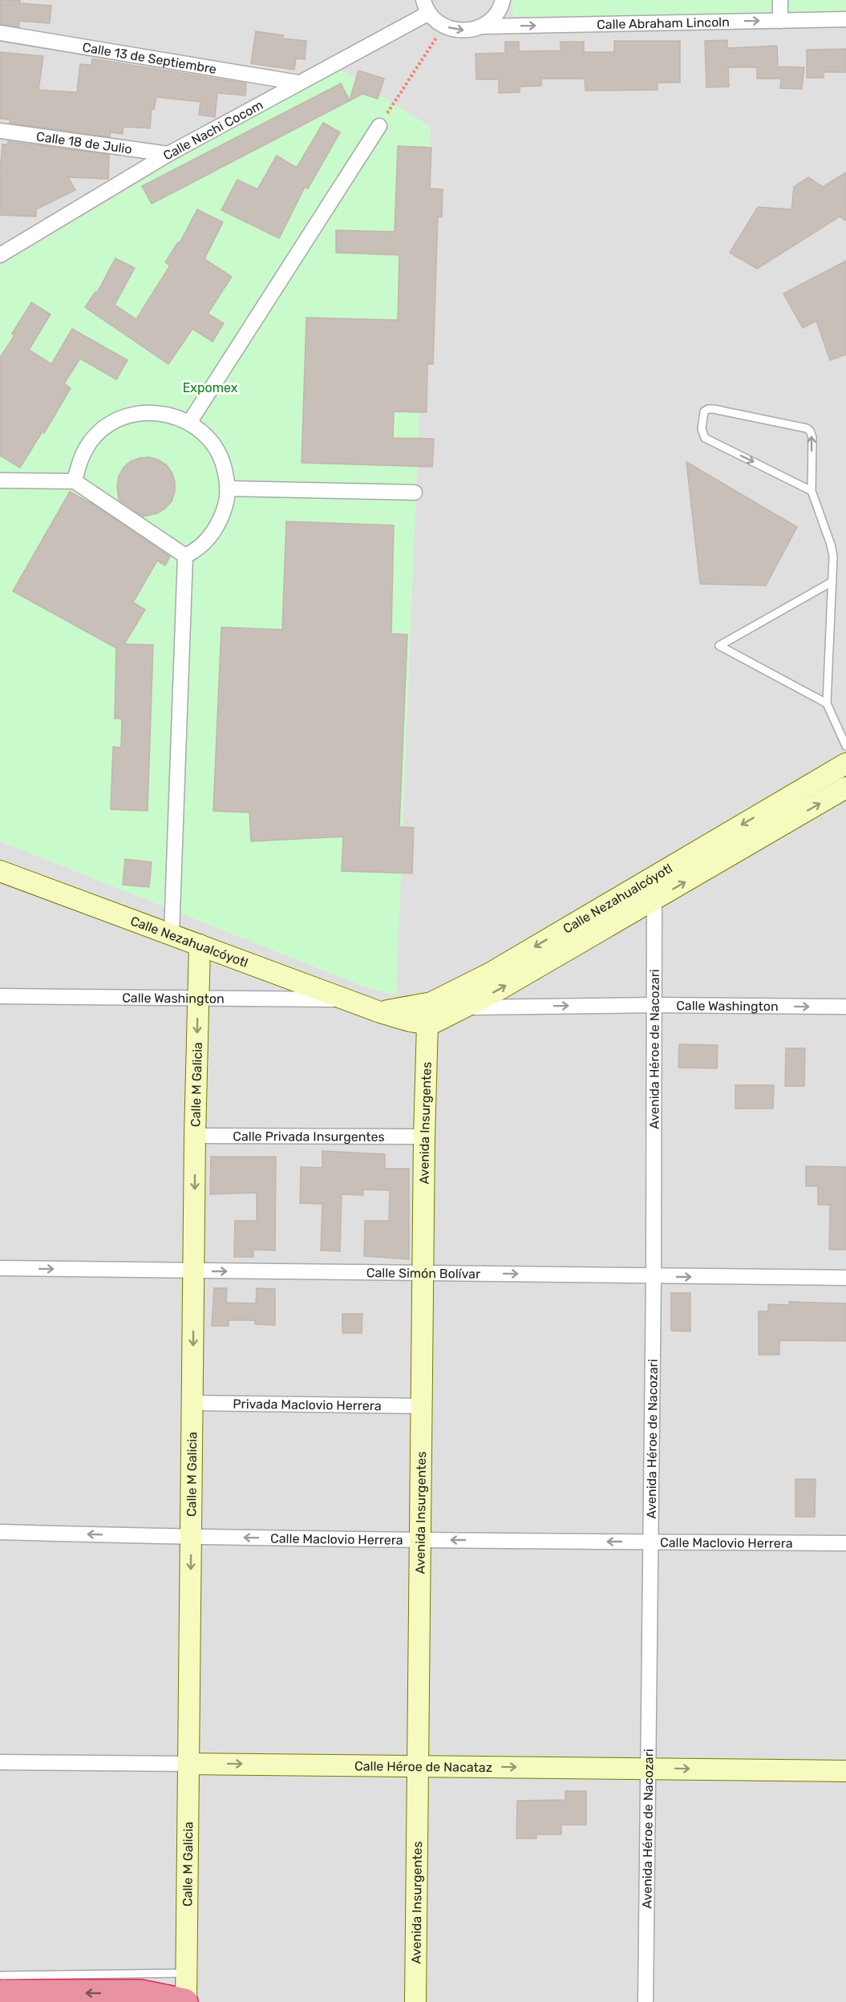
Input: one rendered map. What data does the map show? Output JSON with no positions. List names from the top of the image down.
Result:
{
  "streets": {
    "street": [
      "Calle Abraham Lincoln",
      "Calle 13 de Septiembre",
      "Calle Nachi Cocom",
      "Calle 18 de Julio",
      "Calle Nezahualcóyotl",
      "Calle Washington",
      "Avenida Héroe de Nacozari",
      "Calle M Galicia",
      "Avenida Insurgentes",
      "Calle Privada Insurgentes",
      "Calle Simón Bolívar",
      "Privada Maclovio Herrera",
      "Calle Maclovio Herrera",
      "Calle Héroe de Nacataz"
    ]
  },
  "crossings": [
    ["Calle 13 de Septiembre", "Calle Nachi Cocom"],
    ["Calle Nachi Cocom", "Calle 18 de Julio"],
    ["Calle Nezahualcóyotl", "Calle Washington"],
    ["Calle Nezahualcóyotl", "Avenida Héroe de Nacozari"],
    ["Calle Nezahualcóyotl", "Calle M Galicia"],
    ["Calle Nezahualcóyotl", "Avenida Insurgentes"],
    ["Calle Washington", "Avenida Héroe de Nacozari"],
    ["Calle Washington", "Calle M Galicia"],
    ["Avenida Héroe de Nacozari", "Calle Simón Bolívar"],
    ["Avenida Héroe de Nacozari", "Calle Maclovio Herrera"],
    ["Avenida Héroe de Nacozari", "Calle Héroe de Nacataz"],
    ["Calle M Galicia", "Calle Privada Insurgentes"],
    ["Calle M Galicia", "Calle Simón Bolívar"],
    ["Calle M Galicia", "Privada Maclovio Herrera"],
    ["Calle M Galicia", "Calle Maclovio Herrera"],
    ["Calle M Galicia", "Calle Héroe de Nacataz"],
    ["Avenida Insurgentes", "Calle Privada Insurgentes"],
    ["Avenida Insurgentes", "Calle Simón Bolívar"],
    ["Avenida Insurgentes", "Privada Maclovio Herrera"],
    ["Avenida Insurgentes", "Calle Maclovio Herrera"],
    ["Avenida Insurgentes", "Calle Héroe de Nacataz"]
  ],
  "one_way": [
    "Calle Abraham Lincoln",
    "Calle Washington",
    "Calle M Galicia",
    "Calle Simón Bolívar",
    "Calle Maclovio Herrera",
    "Calle Héroe de Nacataz"
  ],
  "parks": ["Expomex"]
}
